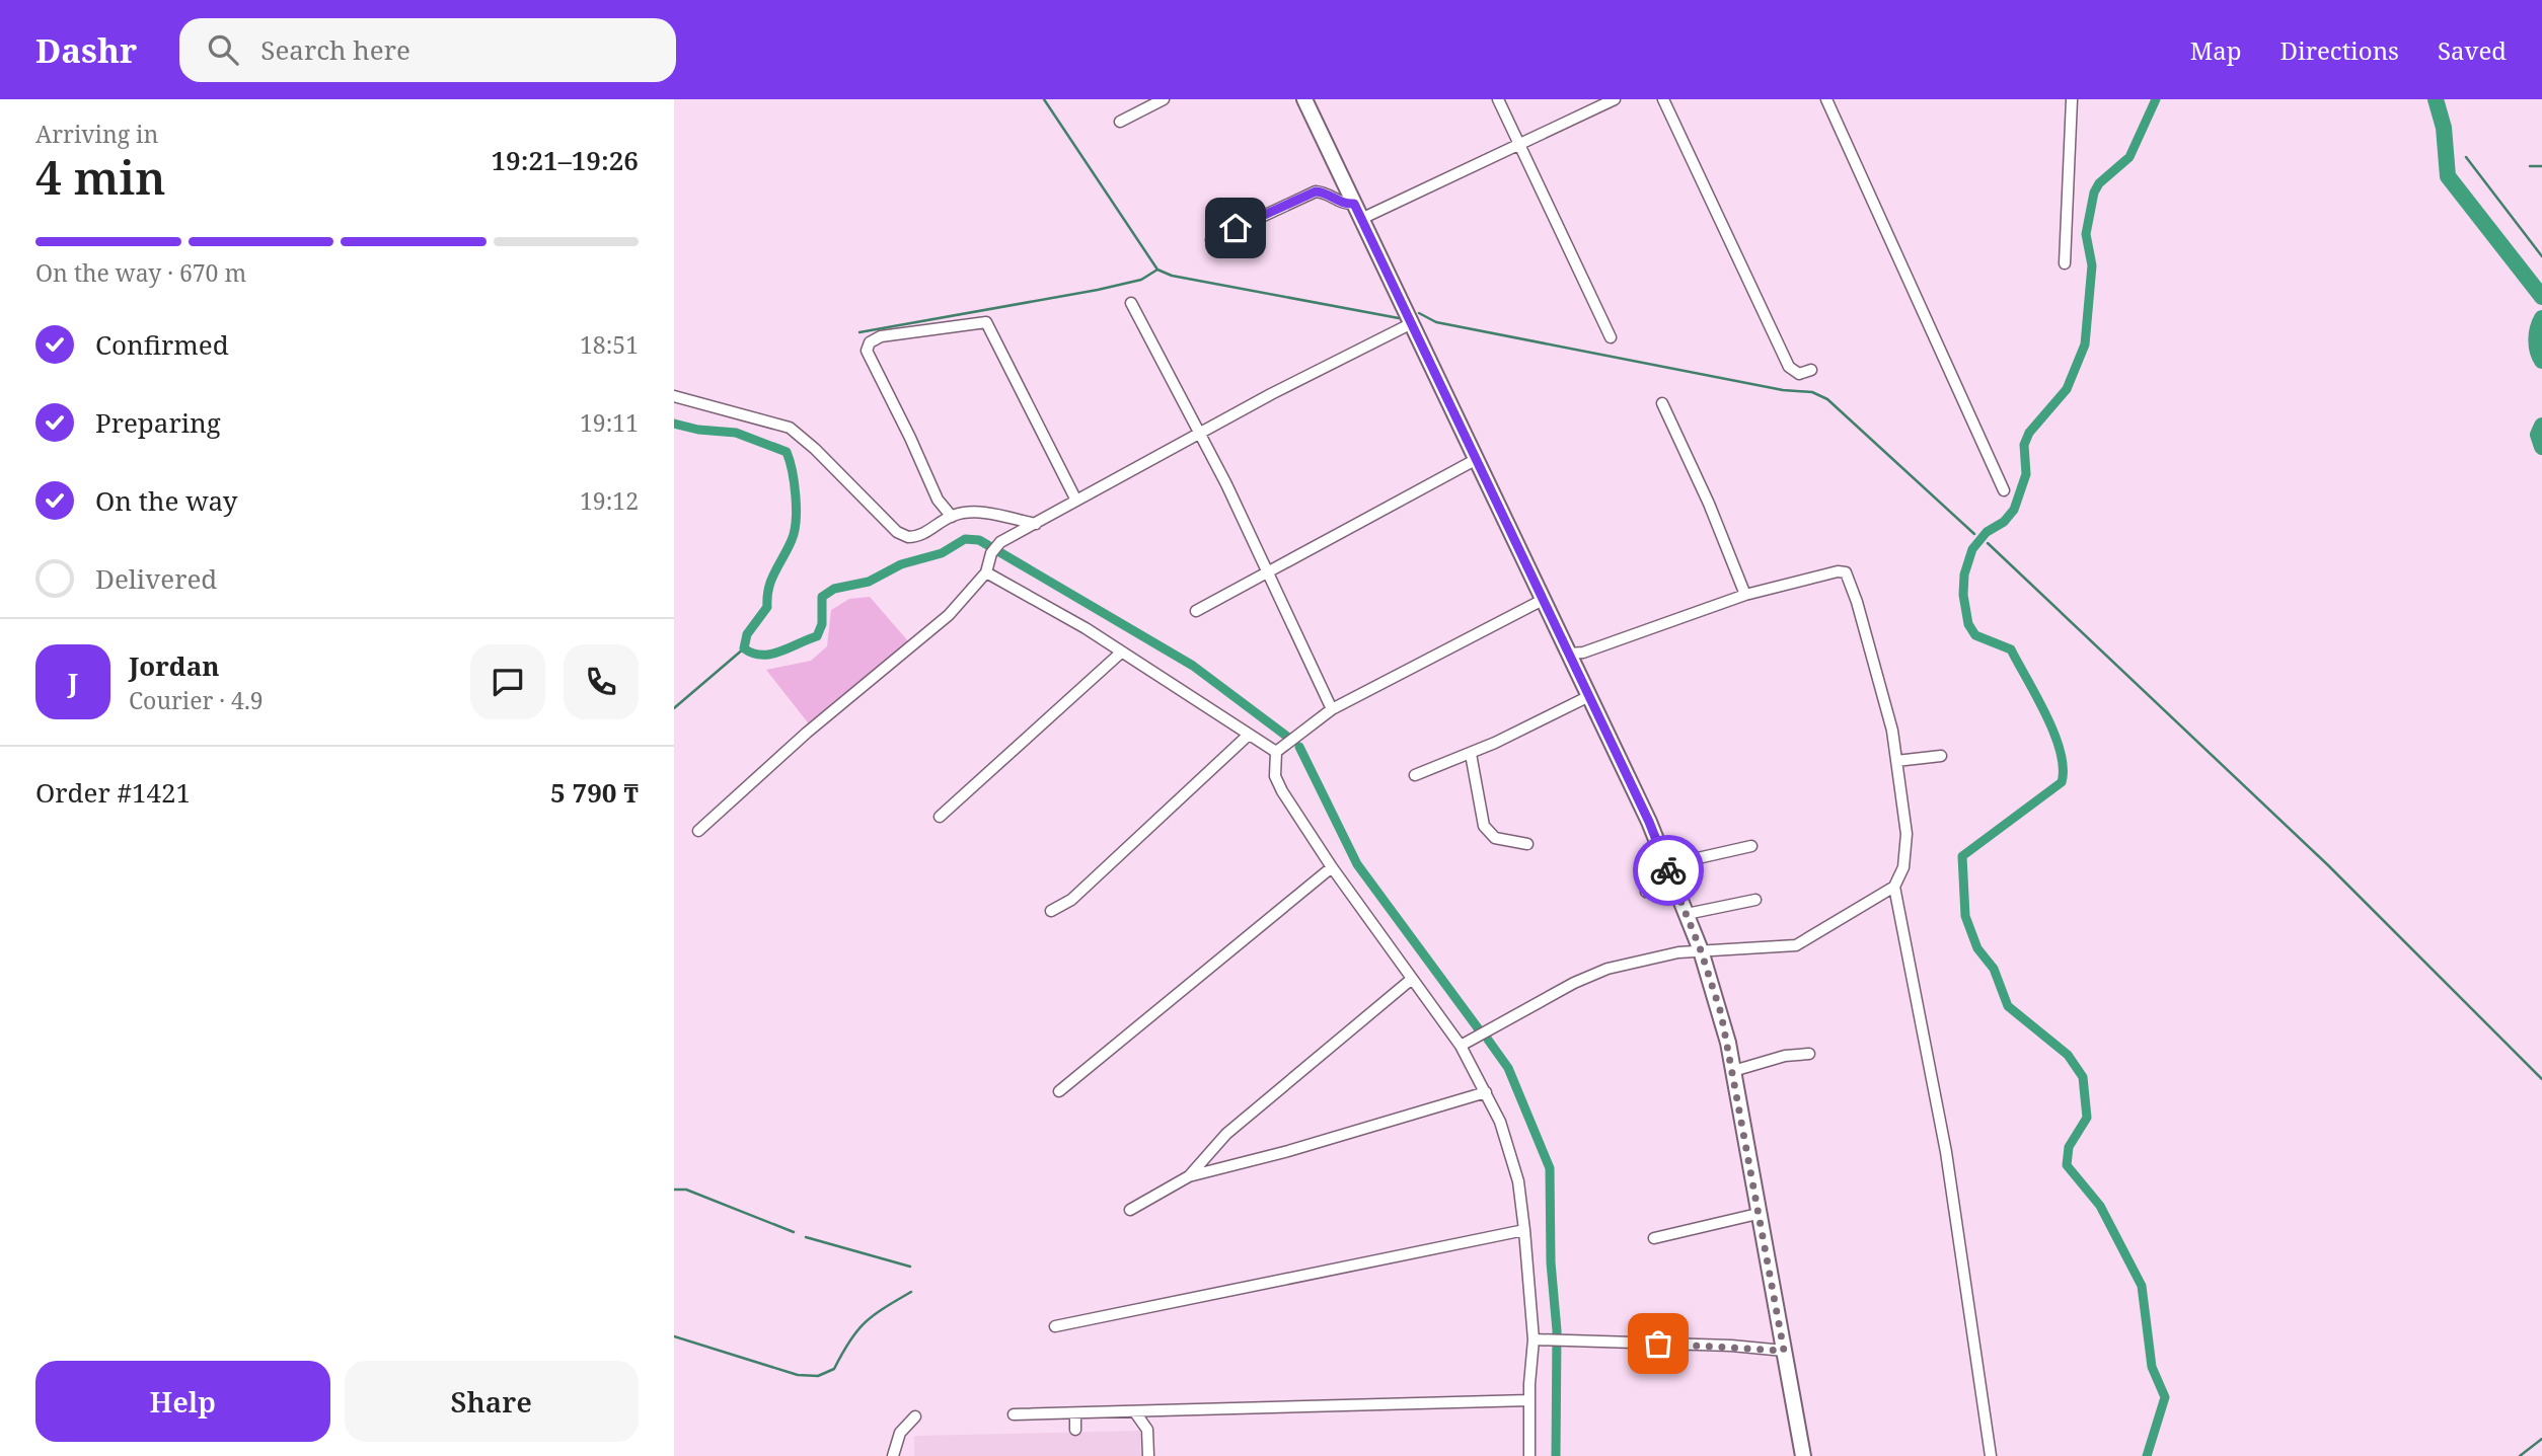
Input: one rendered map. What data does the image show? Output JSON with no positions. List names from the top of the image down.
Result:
{
  "page": {
    "header": "Dashr",
    "search": "Search here",
    "nav": ["Map", "Directions", "Saved"],
    "heading": ["4 min", "Arriving in", "19:21–19:26"],
    "panel": [
      "Jordan",
      "Courier · 4.9",
      "Order #1421",
      "5 790 ₸"
    ],
    "bar": "On the way · 670 m",
    "list": [
      ["Confirmed", "18:51"],
      ["Preparing", "19:11"],
      ["On the way", "19:12"],
      "Delivered"
    ],
    "round": "J",
    "buttons": ["Help", "Share"]
  }
}
